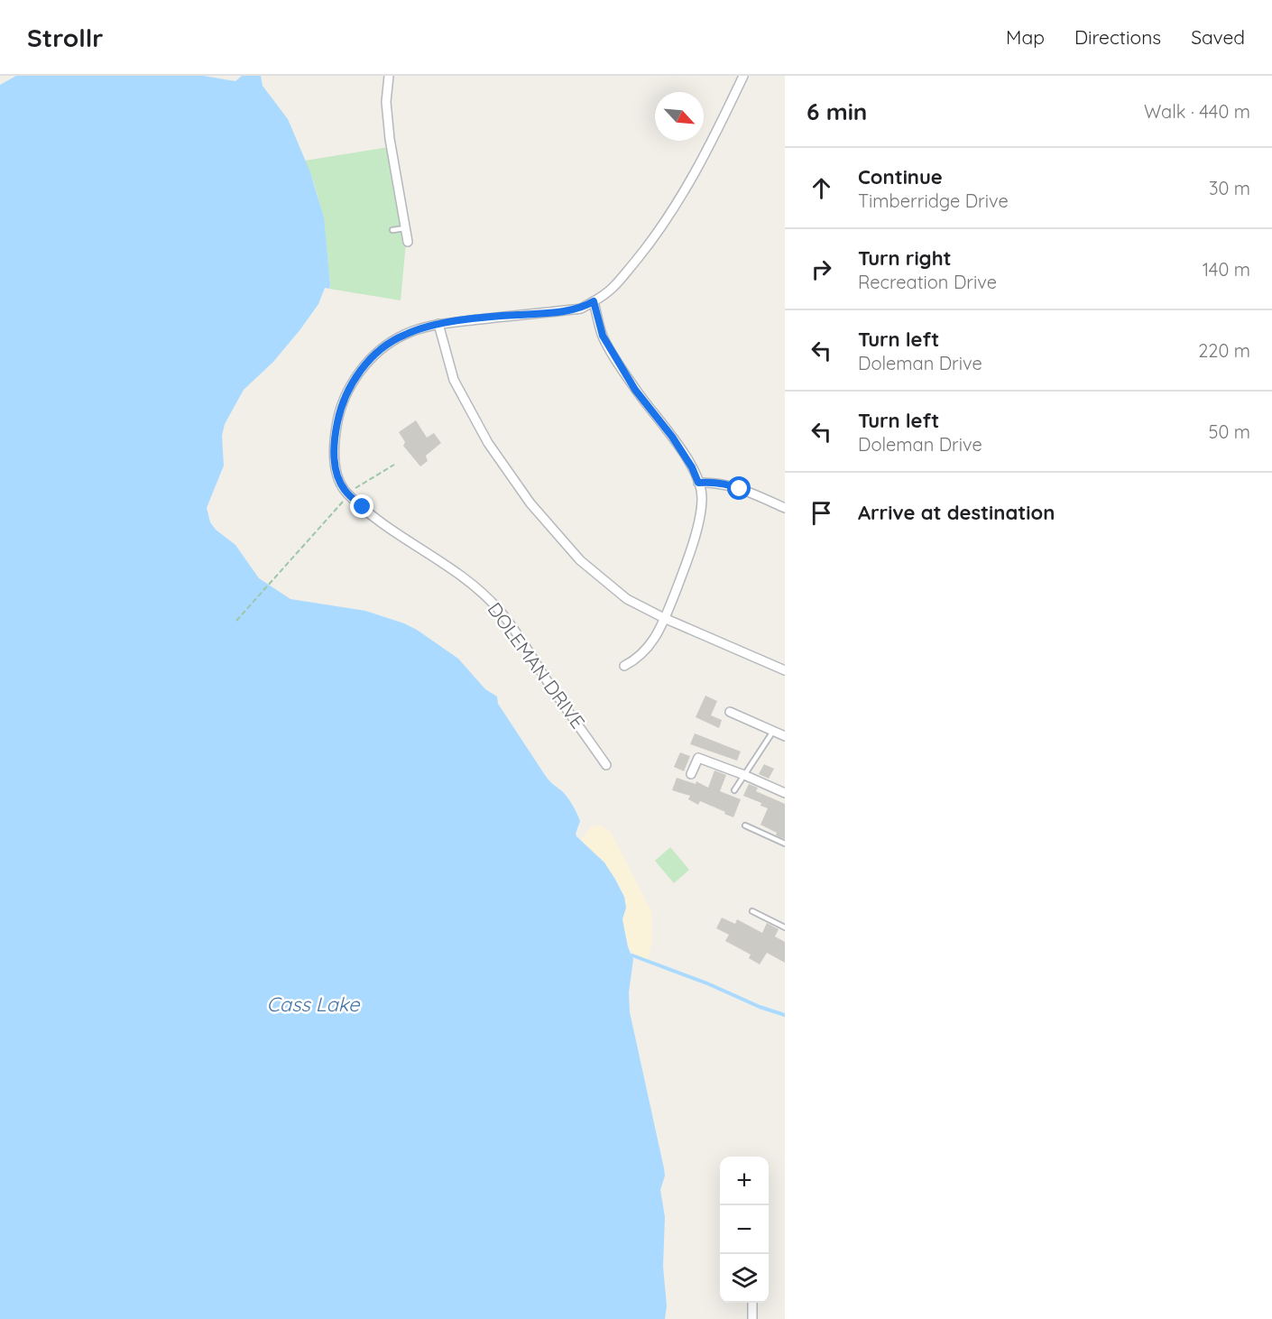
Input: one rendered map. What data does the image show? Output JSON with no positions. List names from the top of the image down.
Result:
{
  "streets": {
    "street": ["DOLEMAN DRIVE"]
  },
  "water": ["Cass Lake"],
  "north": "bottom right",
  "page": {
    "header": "Strollr",
    "nav": ["Map", "Directions", "Saved"],
    "heading": ["6 min", "Walk · 440 m"],
    "list": [
      ["Continue", "Timberridge Drive", "30 m"],
      ["Turn right", "Recreation Drive", "140 m"],
      ["Turn left", "Doleman Drive", "220 m"],
      ["Turn left", "Doleman Drive", "50 m"],
      "Arrive at destination"
    ],
    "map_buttons": ["+", "−"]
  }
}
